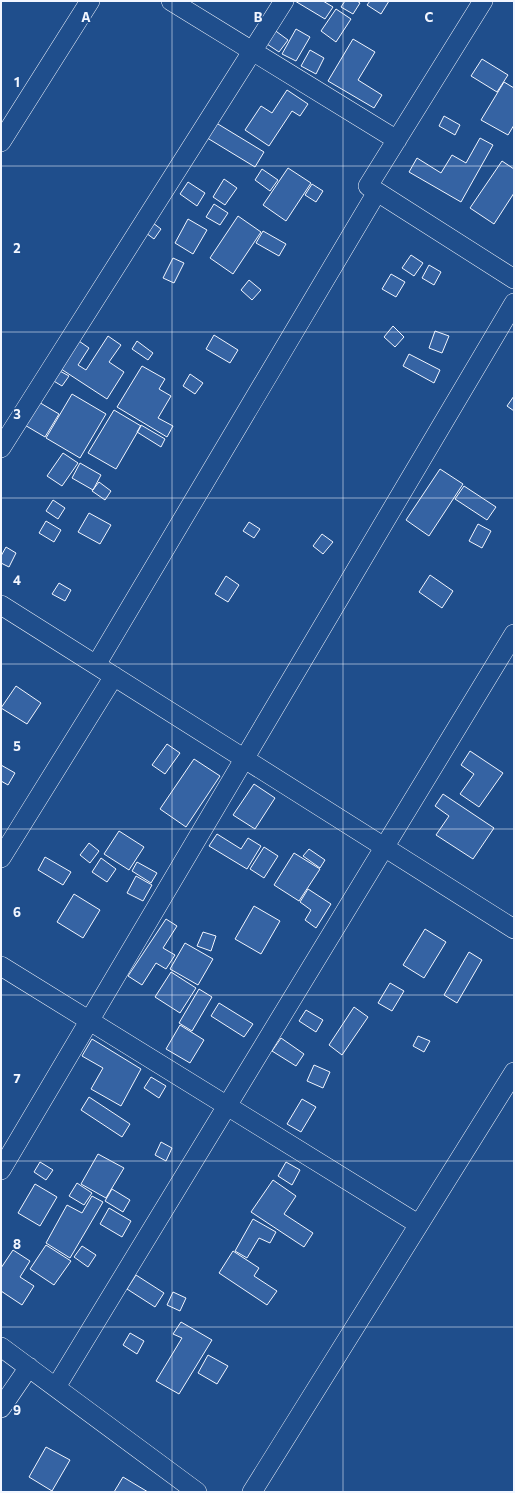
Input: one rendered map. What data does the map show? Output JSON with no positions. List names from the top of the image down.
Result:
{
  "grid": {
    "columns": ["A", "B", "C"],
    "rows": [
      "1",
      "2",
      "3",
      "4",
      "5",
      "6",
      "7",
      "8",
      "9"
    ]
  }
}
